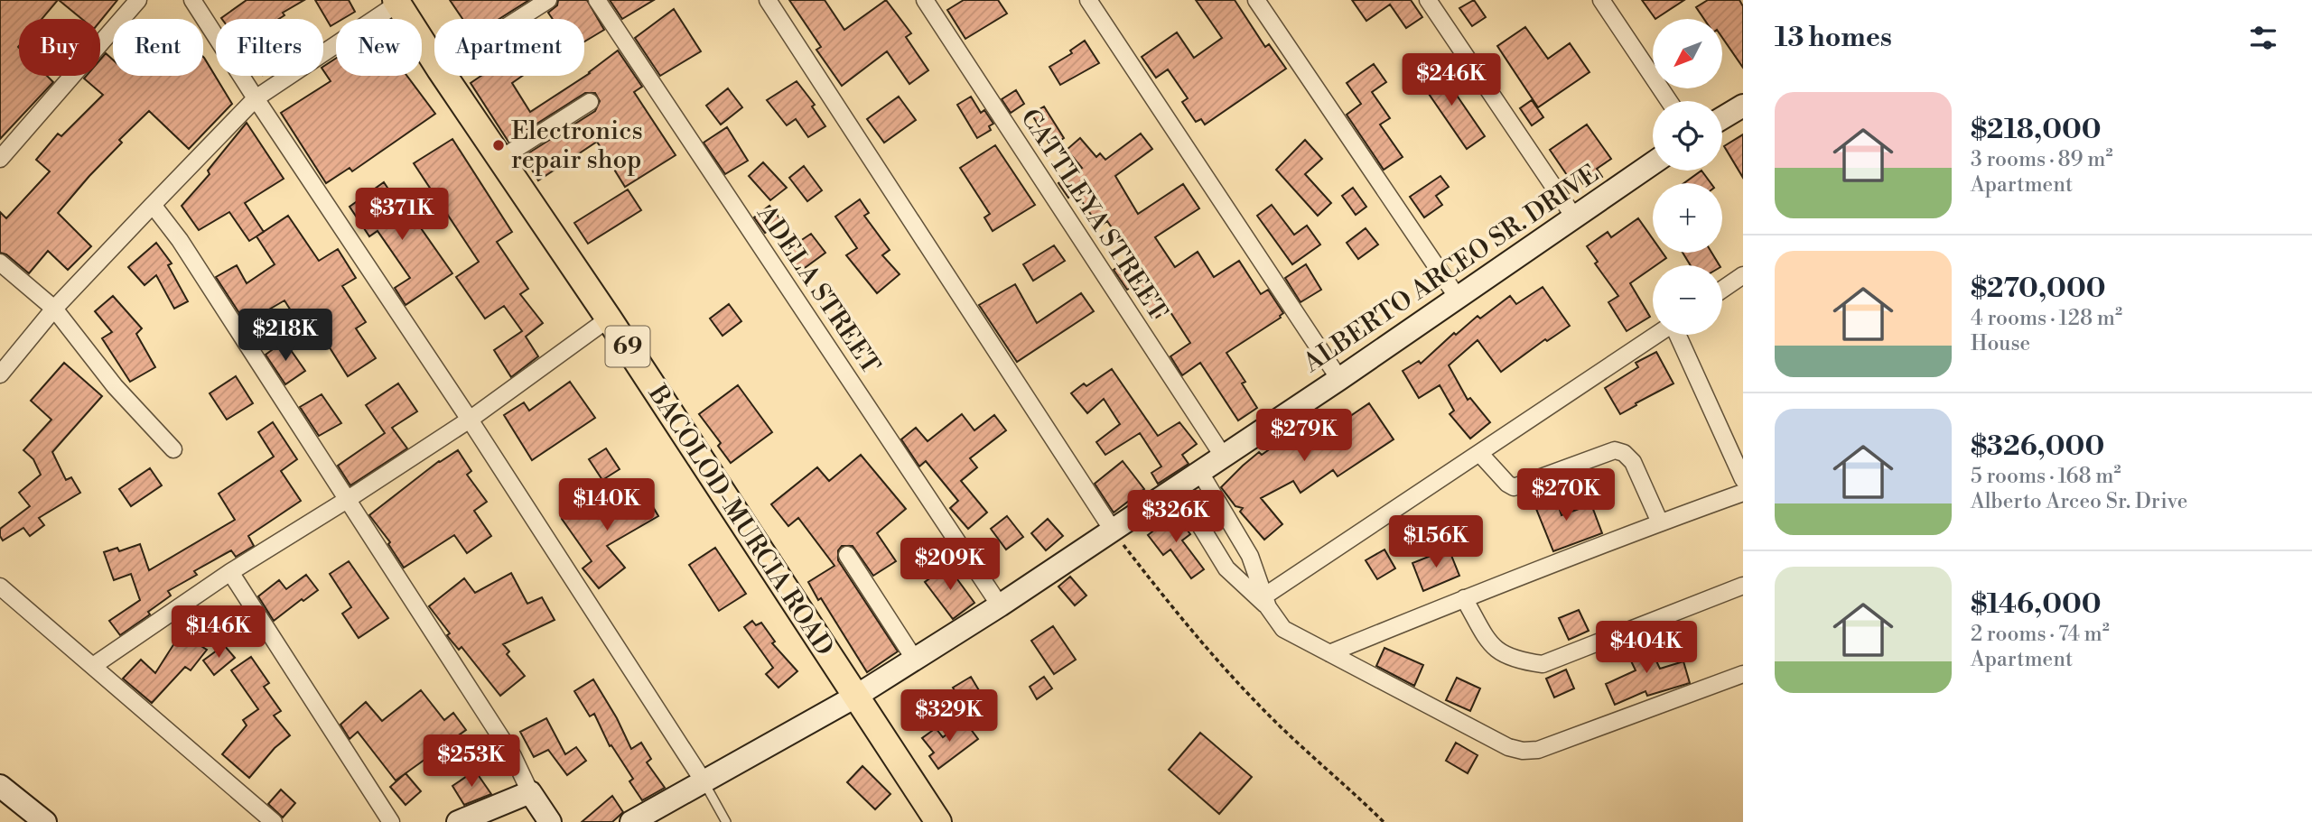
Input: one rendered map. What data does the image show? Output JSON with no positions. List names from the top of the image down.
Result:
{
  "streets": {
    "main road": ["69", "BACOLOD-MURCIA ROAD"],
    "street": ["CATTLEYA STREET", "ALBERTO ARCEO SR. DRIVE", "ADELA STREET"]
  },
  "crossings": [
    ["CATTLEYA STREET", "ALBERTO ARCEO SR. DRIVE"],
    ["ALBERTO ARCEO SR. DRIVE", "ADELA STREET"],
    ["ALBERTO ARCEO SR. DRIVE", "BACOLOD-MURCIA ROAD"]
  ],
  "places": ["Electronics repair shop"],
  "north": "bottom left",
  "page": {
    "heading": "13 homes",
    "map_buttons": ["+", "−"],
    "chip": [
      "Buy",
      "Rent",
      "Filters",
      "New",
      "Apartment"
    ],
    "price": [
      "$246K",
      "$371K",
      "$218K",
      "$279K",
      "$270K",
      "$140K",
      "$326K",
      "$156K",
      "$209K",
      "$146K",
      "$404K",
      "$329K",
      "$253K"
    ],
    "list": [
      {
        "name": "$218,000",
        "note": "3 rooms · 89 m² · Apartment"
      },
      {
        "name": "$270,000",
        "note": "4 rooms · 128 m² · House"
      },
      {
        "name": "$326,000",
        "note": "5 rooms · 168 m² · Alberto Arceo Sr. Drive"
      },
      {
        "name": "$146,000",
        "note": "2 rooms · 74 m² · Apartment"
      }
    ]
  }
}
